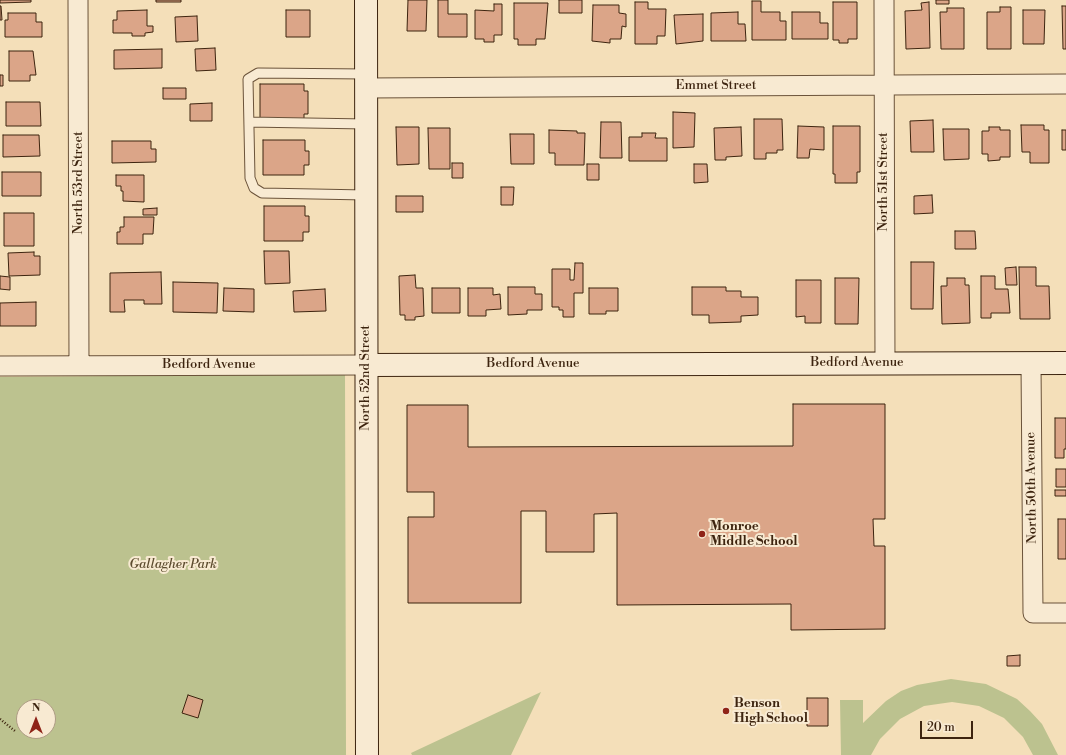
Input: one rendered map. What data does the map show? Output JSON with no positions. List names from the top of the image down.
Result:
{
  "streets": {
    "main road": ["Bedford Avenue", "North 52nd Street"],
    "street": [
      "Emmet Street",
      "North 51st Street",
      "North 53rd Street",
      "North 50th Avenue"
    ]
  },
  "crossings": [
    ["Emmet Street", "North 51st Street"],
    ["Emmet Street", "North 52nd Street"],
    ["North 51st Street", "Bedford Avenue"],
    ["North 53rd Street", "Bedford Avenue"],
    ["Bedford Avenue", "North 52nd Street"],
    ["Bedford Avenue", "North 50th Avenue"]
  ],
  "parks": ["Gallagher Park"],
  "places": ["Monroe Middle School", "Benson High School"],
  "scale_bar": "20 m",
  "north": "top"
}
